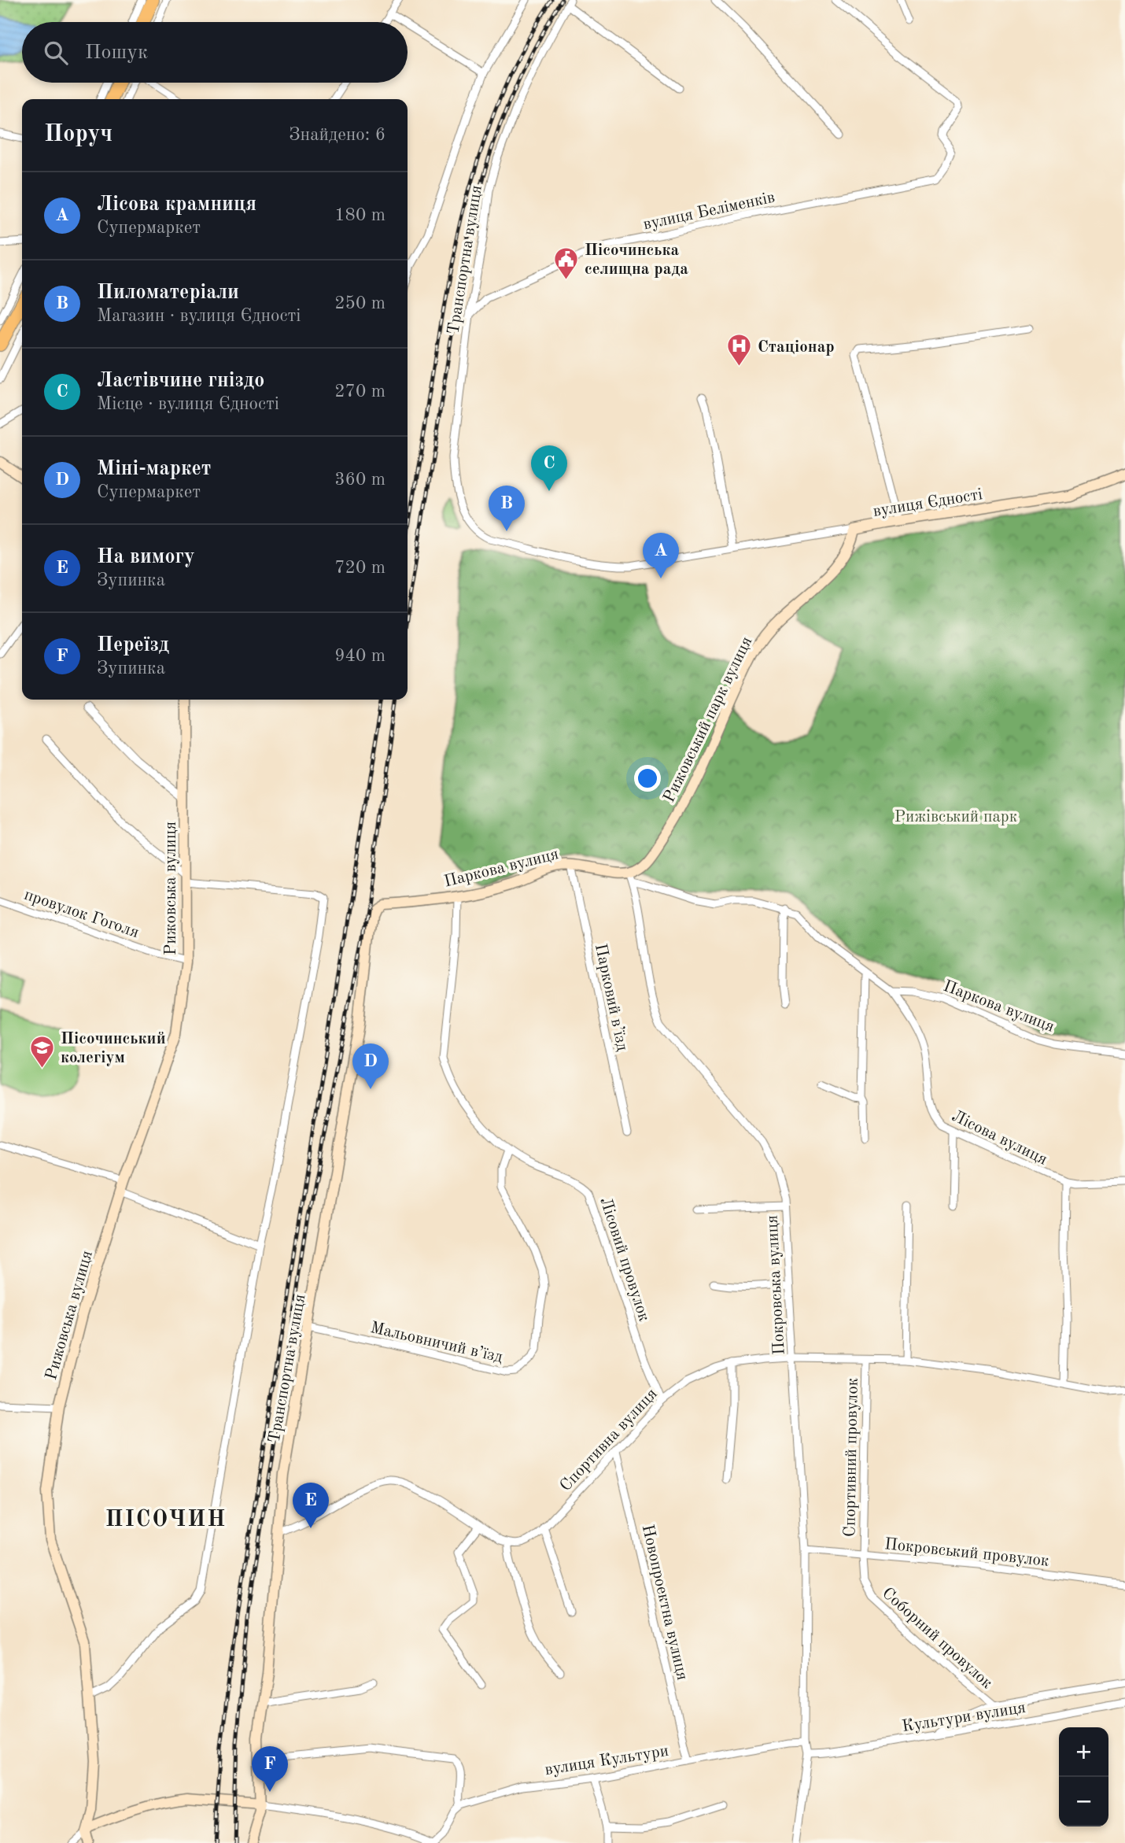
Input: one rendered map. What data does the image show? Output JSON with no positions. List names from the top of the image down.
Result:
{
  "streets": {
    "street": [
      "вулиця Беліменків",
      "Транспортна вулиця",
      "вулиця Єдності",
      "Рижовський парк вулиця",
      "Паркова вулиця",
      "Рижовська вулиця",
      "провулок Гоголя",
      "Парковий в’їзд",
      "Лісова вулиця",
      "Лісовий провулок",
      "Покровська вулиця",
      "Мальовничий в’їзд",
      "Спортивна вулиця",
      "Спортивний провулок",
      "Покровський провулок",
      "Новопроектна вулиця",
      "Соборний провулок",
      "Культури вулиця",
      "вулиця Культури"
    ]
  },
  "crossings": [
    ["вулиця Беліменків", "Транспортна вулиця"],
    ["Транспортна вулиця", "вулиця Єдності"],
    ["Транспортна вулиця", "Паркова вулиця"],
    ["Транспортна вулиця", "Мальовничий в’їзд"],
    ["вулиця Єдності", "Рижовський парк вулиця"],
    ["Рижовський парк вулиця", "Паркова вулиця"],
    ["Рижовський парк вулиця", "Покровська вулиця"],
    ["Паркова вулиця", "Парковий в’їзд"],
    ["Паркова вулиця", "Лісова вулиця"],
    ["Паркова вулиця", "Лісовий провулок"],
    ["Паркова вулиця", "Покровська вулиця"],
    ["Рижовська вулиця", "провулок Гоголя"],
    ["Лісовий провулок", "Мальовничий в’їзд"],
    ["Лісовий провулок", "Спортивна вулиця"],
    ["Покровська вулиця", "Спортивна вулиця"],
    ["Покровська вулиця", "Покровський провулок"],
    ["Покровська вулиця", "Культури вулиця"],
    ["Покровська вулиця", "вулиця Культури"],
    ["Спортивна вулиця", "Спортивний провулок"],
    ["Спортивна вулиця", "Новопроектна вулиця"],
    ["Спортивний провулок", "Покровський провулок"],
    ["Спортивний провулок", "Соборний провулок"],
    ["Покровський провулок", "Соборний провулок"],
    ["Новопроектна вулиця", "вулиця Культури"],
    ["Соборний провулок", "Культури вулиця"]
  ],
  "districts": ["ПІСОЧИН"],
  "parks": ["Рижівський парк"],
  "places": {
    "public building": ["Пісочинська селищна рада"],
    "hospital": ["Стаціонар"],
    "school or university": ["Пісочинський колегіум"]
  },
  "page": {
    "search": "Пошук",
    "heading": ["Поруч", "Знайдено: 6"],
    "list": [
      {
        "mark": "A",
        "name": "Лісова крамниця",
        "note": "Супермаркет",
        "value": "180 m"
      },
      {
        "mark": "B",
        "name": "Пиломатеріали",
        "note": "Магазин · вулиця Єдності",
        "value": "250 m"
      },
      {
        "mark": "C",
        "name": "Ластівчине гніздо",
        "note": "Місце · вулиця Єдності",
        "value": "270 m"
      },
      {
        "mark": "D",
        "name": "Міні-маркет",
        "note": "Супермаркет",
        "value": "360 m"
      },
      {
        "mark": "E",
        "name": "На вимогу",
        "note": "Зупинка",
        "value": "720 m"
      },
      {
        "mark": "F",
        "name": "Переїзд",
        "note": "Зупинка",
        "value": "940 m"
      }
    ],
    "pins": [
      "C",
      "B",
      "A",
      "D",
      "E",
      "F"
    ],
    "map_buttons": ["+", "−"]
  }
}
